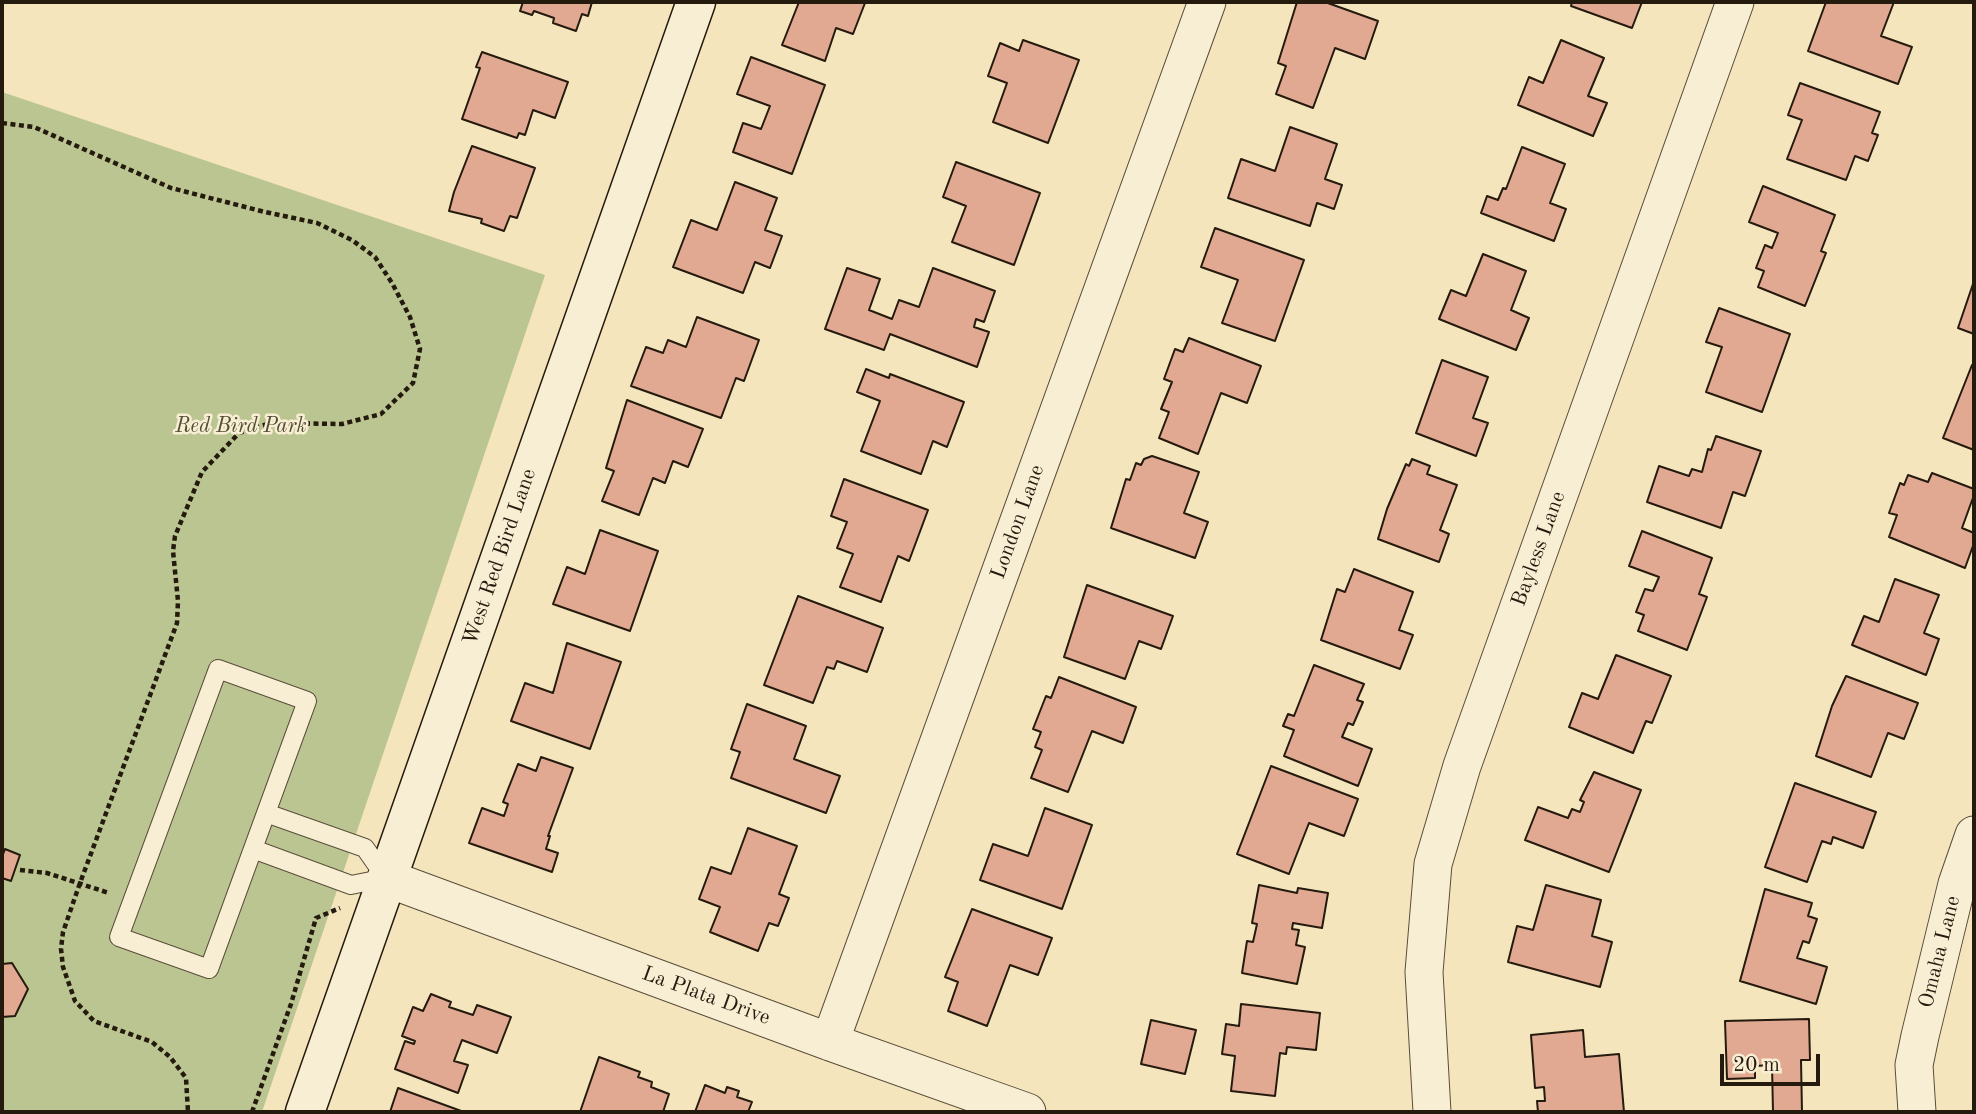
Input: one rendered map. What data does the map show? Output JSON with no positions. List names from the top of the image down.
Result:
{
  "streets": {
    "street": [
      "London Lane",
      "Bayless Lane",
      "West Red Bird Lane",
      "Omaha Lane",
      "La Plata Drive"
    ]
  },
  "crossings": [
    ["London Lane", "La Plata Drive"],
    ["West Red Bird Lane", "La Plata Drive"]
  ],
  "parks": ["Red Bird Park"],
  "scale_bar": "20 m"
}
